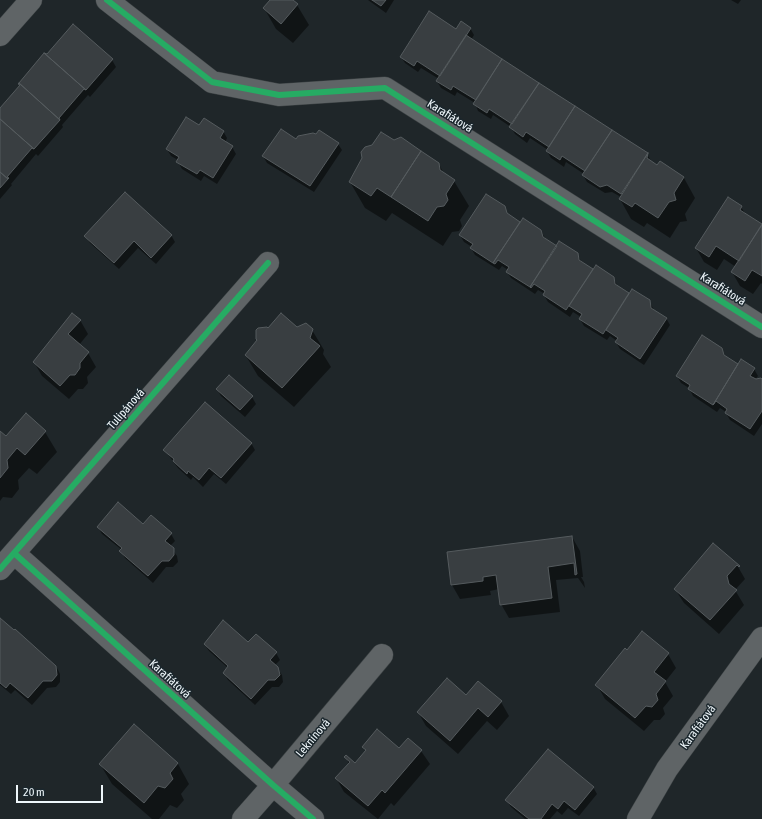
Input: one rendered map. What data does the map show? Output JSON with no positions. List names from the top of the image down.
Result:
{
  "streets": {
    "street": ["Karafiátová", "Tulipánová", "Leknínová"]
  },
  "crossings": [
    ["Karafiátová", "Tulipánová"],
    ["Karafiátová", "Leknínová"]
  ],
  "scale_bar": "20 m"
}
